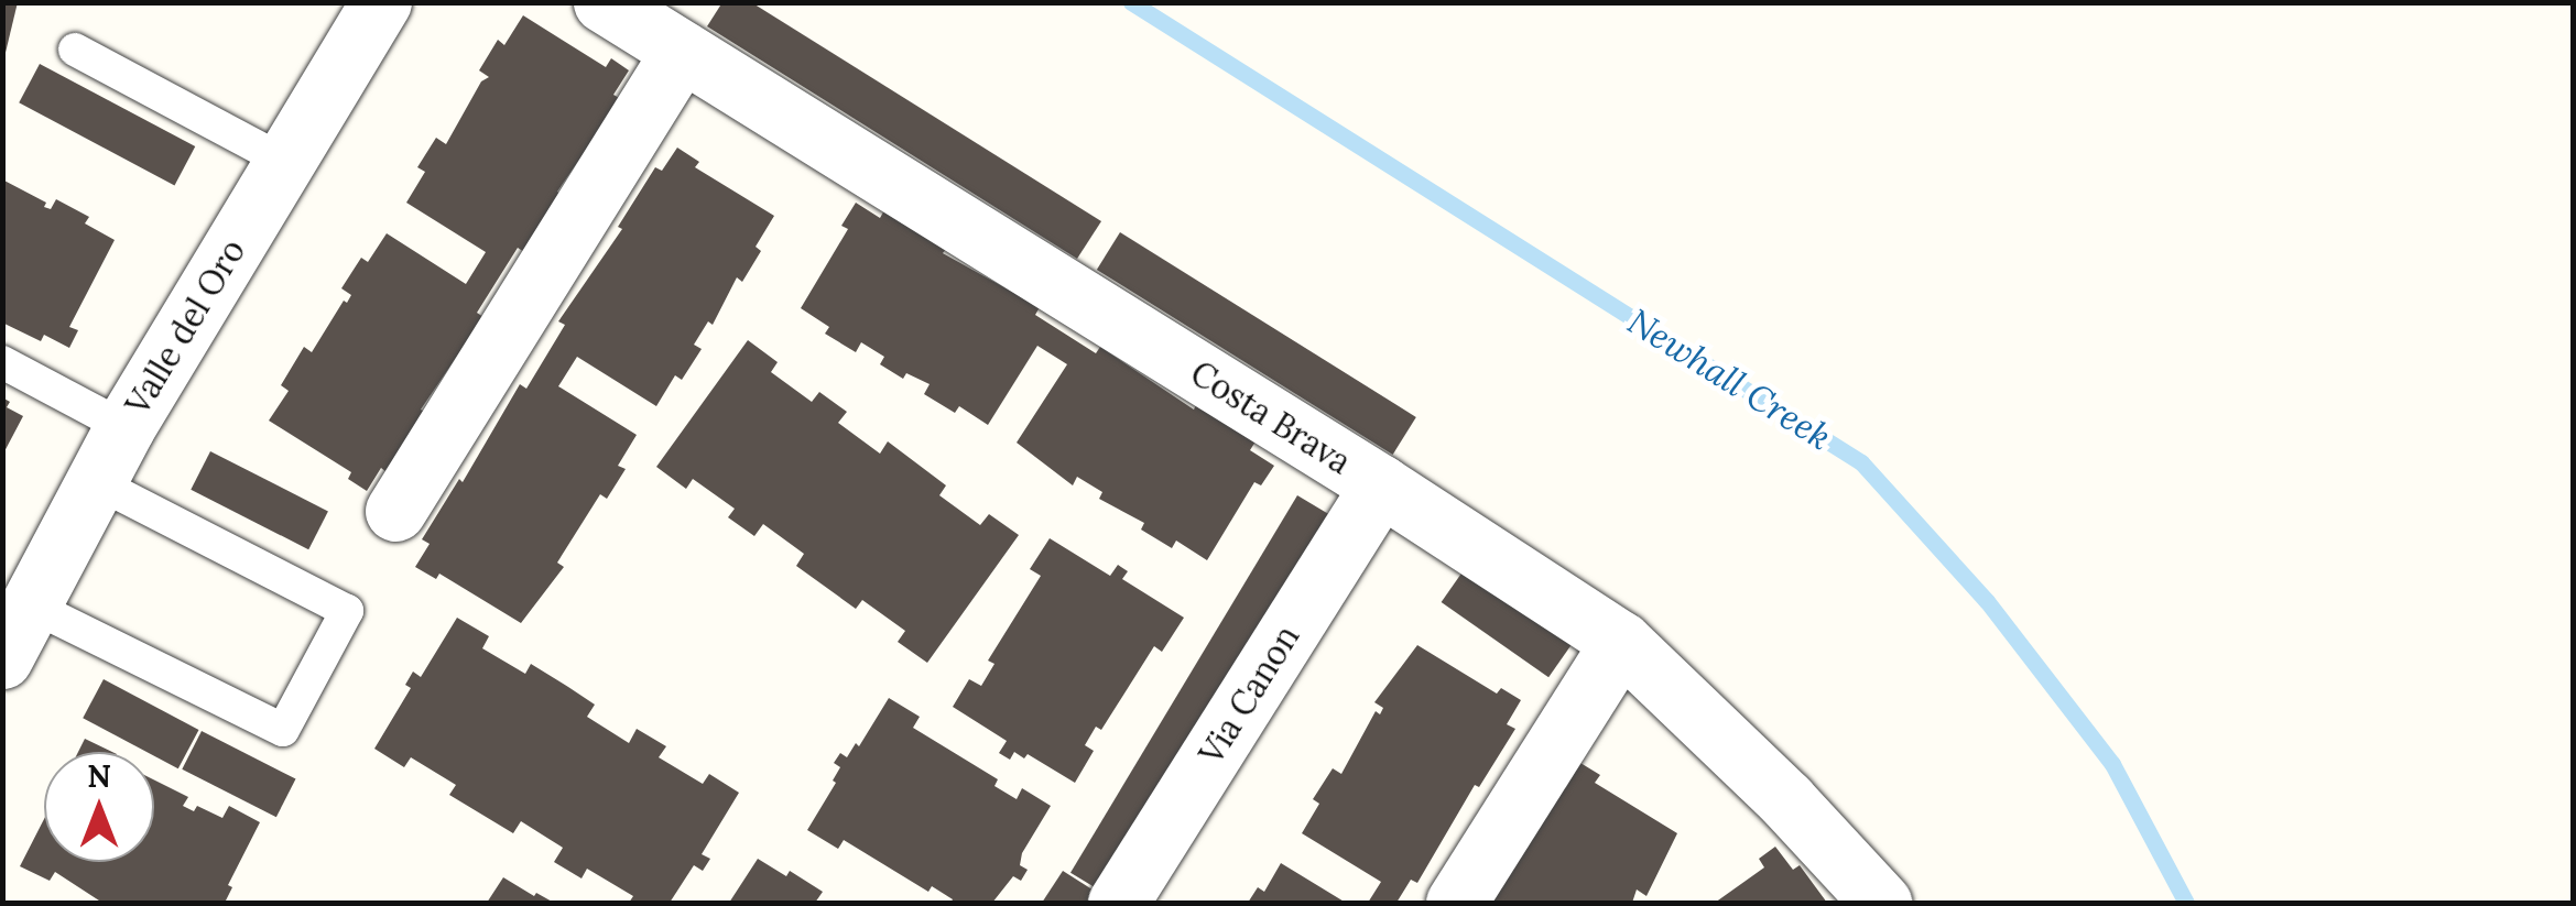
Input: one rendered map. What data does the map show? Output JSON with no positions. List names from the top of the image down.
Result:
{
  "streets": {
    "street": ["Valle del Oro", "Costa Brava", "Via Canon"]
  },
  "crossings": [
    ["Costa Brava", "Via Canon"]
  ],
  "water": ["Newhall Creek"],
  "north": "top"
}
